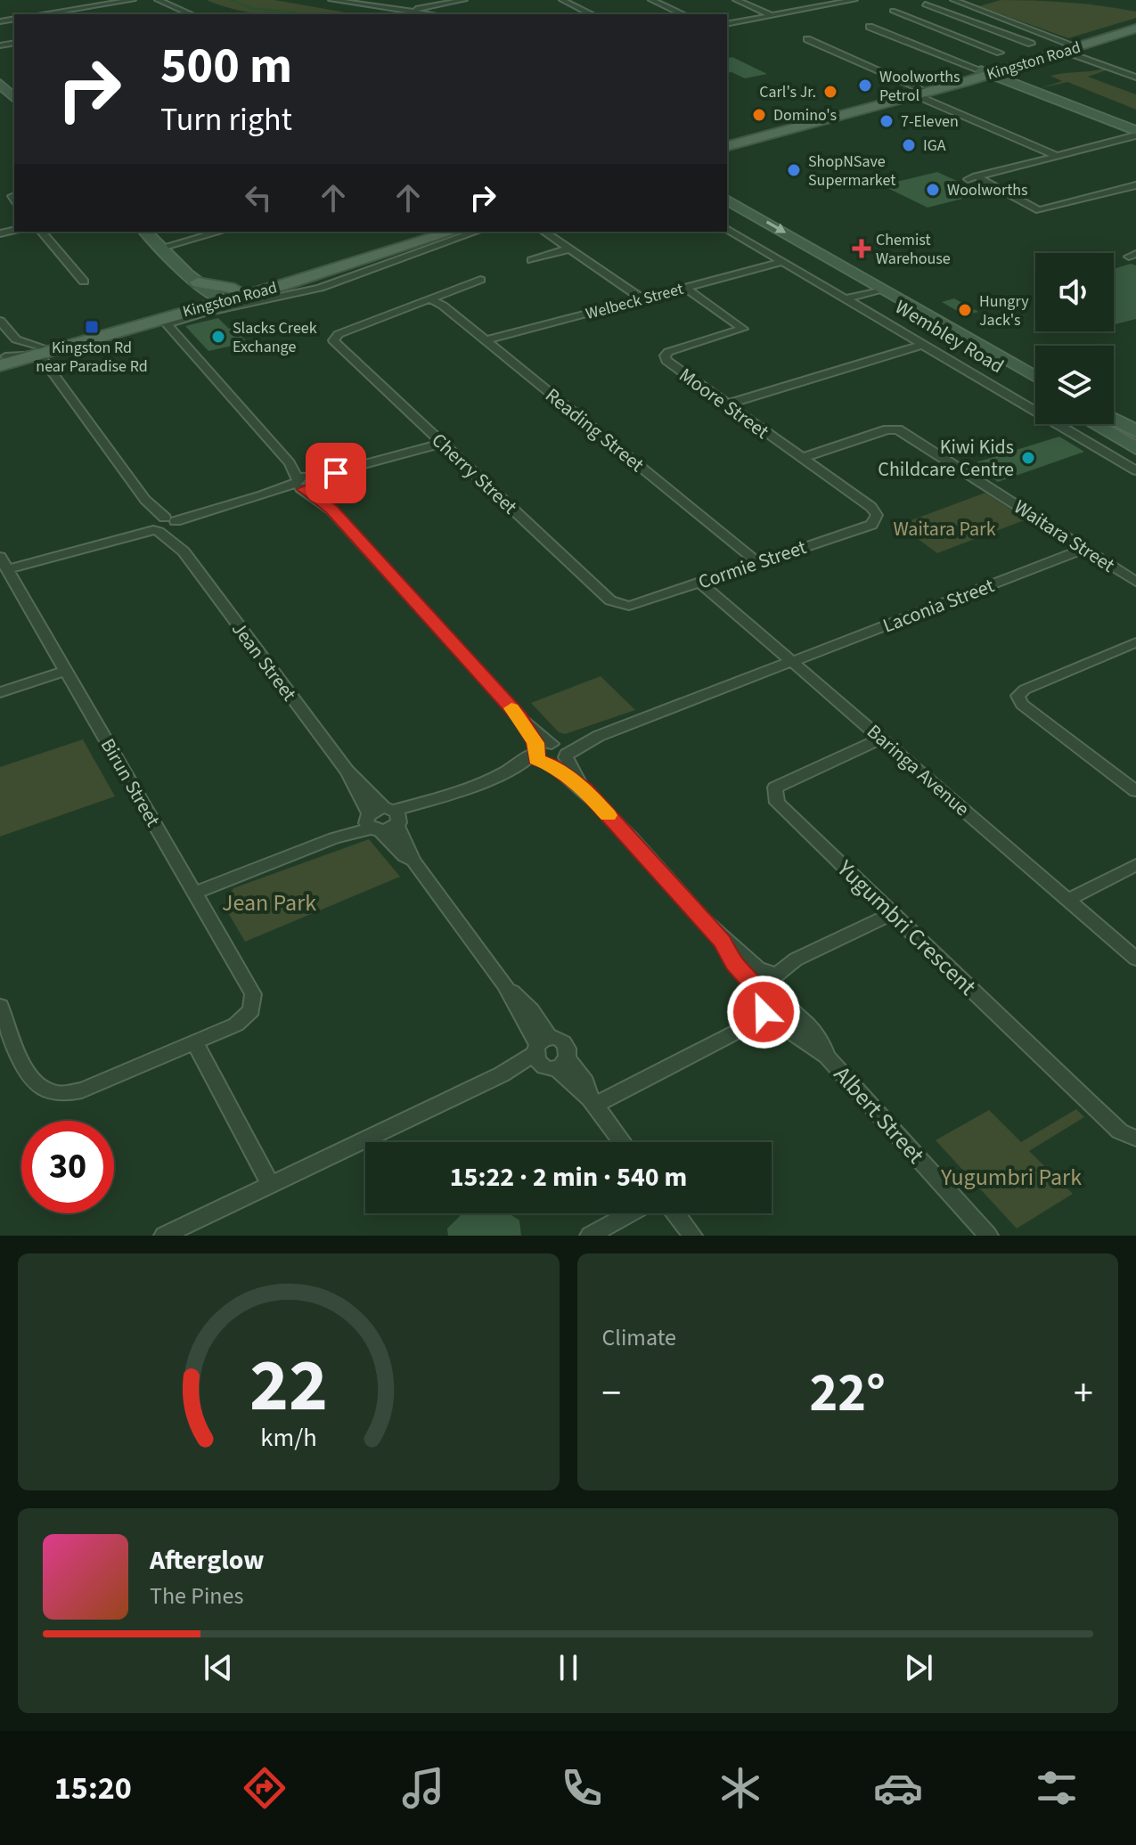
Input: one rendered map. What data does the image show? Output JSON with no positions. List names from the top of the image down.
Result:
{
  "streets": {
    "main road": ["Kingston Road", "Wembley Road"],
    "street": [
      "Welbeck Street",
      "Moore Street",
      "Reading Street",
      "Cherry Street",
      "Waitara Street",
      "Cormie Street",
      "Laconia Street",
      "Jean Street",
      "Baringa Avenue",
      "Birun Street",
      "Yugumbri Crescent",
      "Albert Street"
    ]
  },
  "crossings": [
    ["Kingston Road", "Jean Street"],
    ["Kingston Road", "Albert Street"],
    ["Welbeck Street", "Wembley Road"],
    ["Welbeck Street", "Moore Street"],
    ["Welbeck Street", "Reading Street"],
    ["Moore Street", "Waitara Street"],
    ["Moore Street", "Cormie Street"],
    ["Reading Street", "Cherry Street"],
    ["Reading Street", "Cormie Street"],
    ["Cherry Street", "Cormie Street"],
    ["Waitara Street", "Laconia Street"],
    ["Cormie Street", "Baringa Avenue"],
    ["Laconia Street", "Baringa Avenue"],
    ["Laconia Street", "Albert Street"],
    ["Baringa Avenue", "Yugumbri Crescent"]
  ],
  "parks": ["Waitara Park", "Jean Park", "Yugumbri Park"],
  "places": {
    "other": [
      "Woolworths Petrol",
      "Carl's Jr.",
      "Domino's",
      "7-Eleven",
      "IGA",
      "ShopNSave Supermarket",
      "Woolworths",
      "Hungry Jack's",
      "Slacks Creek Exchange",
      "Kiwi Kids Childcare Centre"
    ],
    "health": ["Chemist Warehouse"],
    "transit": ["Kingston Rd near Paradise Rd"]
  },
  "page": {
    "turn": ["500 m", "Turn right"],
    "limit": "30",
    "trip": "15:22 · 2 min · 540 m",
    "tile": "Climate",
    "heat": ["−", "22°", "+"],
    "song": ["Afterglow", "The Pines"],
    "tabs": "15:20",
    "gauge": ["22", "km/h"]
  }
}
